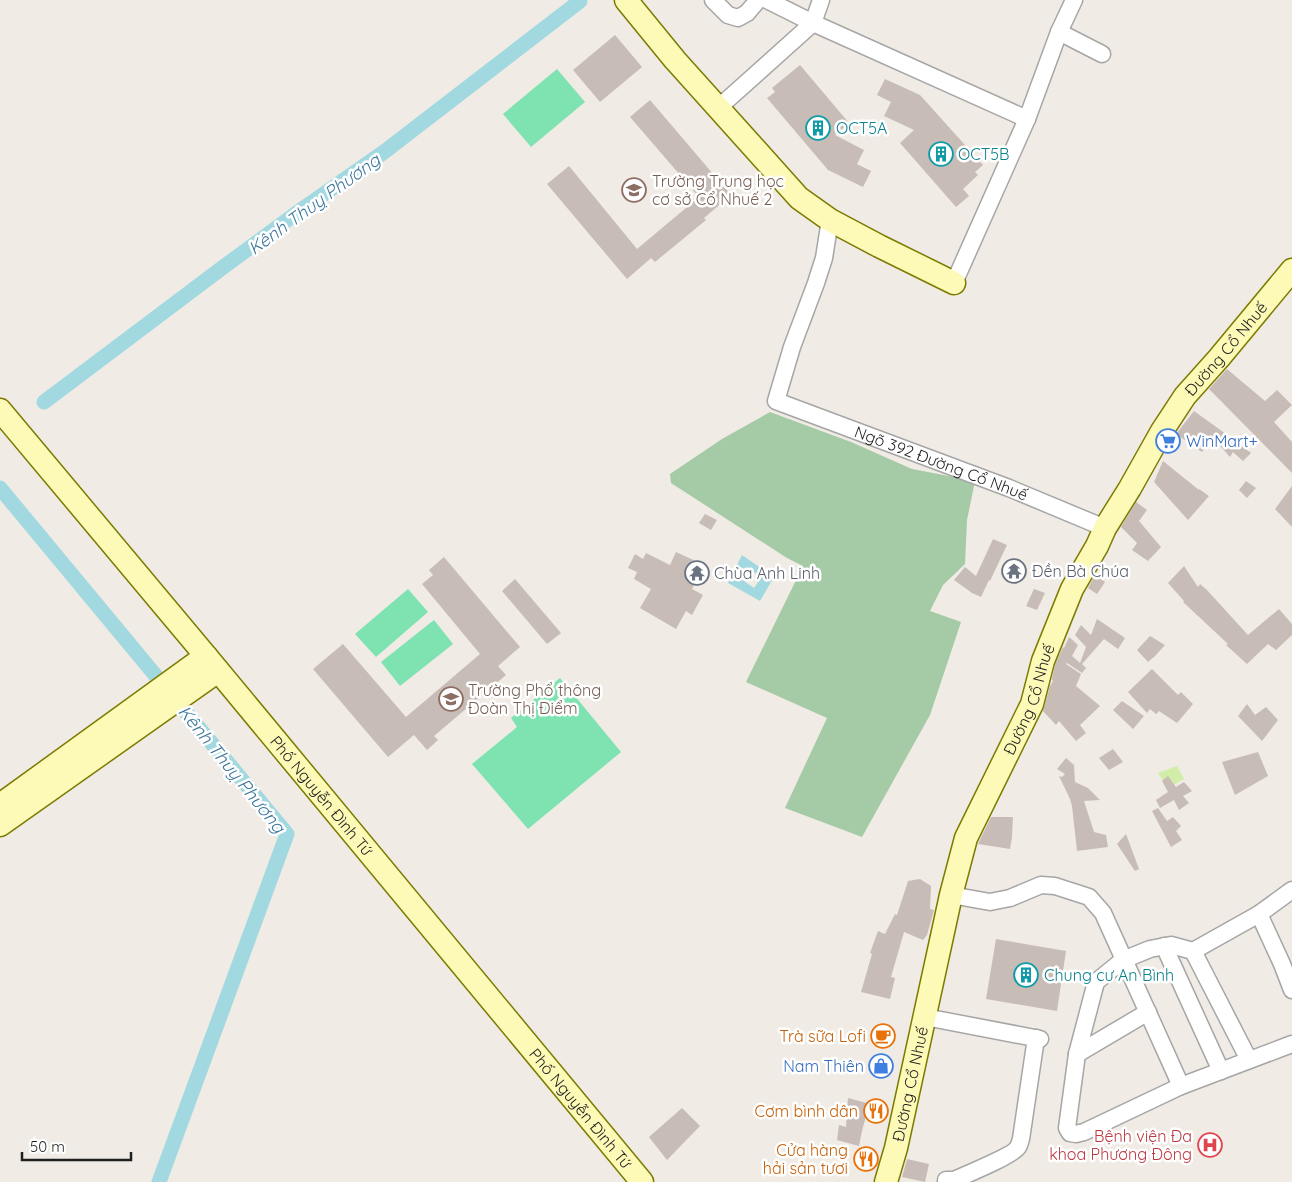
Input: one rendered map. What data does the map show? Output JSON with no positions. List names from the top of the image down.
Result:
{
  "streets": {
    "street": ["Đường Cổ Nhuế", "Ngõ 392 Đường Cổ Nhuế", "Phố Nguyễn Đình Tứ"]
  },
  "crossings": [
    ["Đường Cổ Nhuế", "Ngõ 392 Đường Cổ Nhuế"]
  ],
  "water": ["Kênh Thuỵ Phương"],
  "places": {
    "building": ["OCT5A", "OCT5B", "Chung cư An Bình"],
    "school or university": ["Trường Trung học cơ sở Cổ Nhuế 2", "Trường Phổ thông Đoàn Thị Điểm"],
    "supermarket": ["WinMart+"],
    "temple": ["Đền Bà Chúa", "Chùa Anh Linh"],
    "cafe": ["Trà sữa Lofi"],
    "shop": ["Nam Thiên"],
    "restaurant": ["Cơm bình dân", "Cửa hàng hải sản tươi"],
    "hospital": ["Bệnh viện Đa khoa Phương Đông"]
  },
  "scale_bar": "50 m"
}
